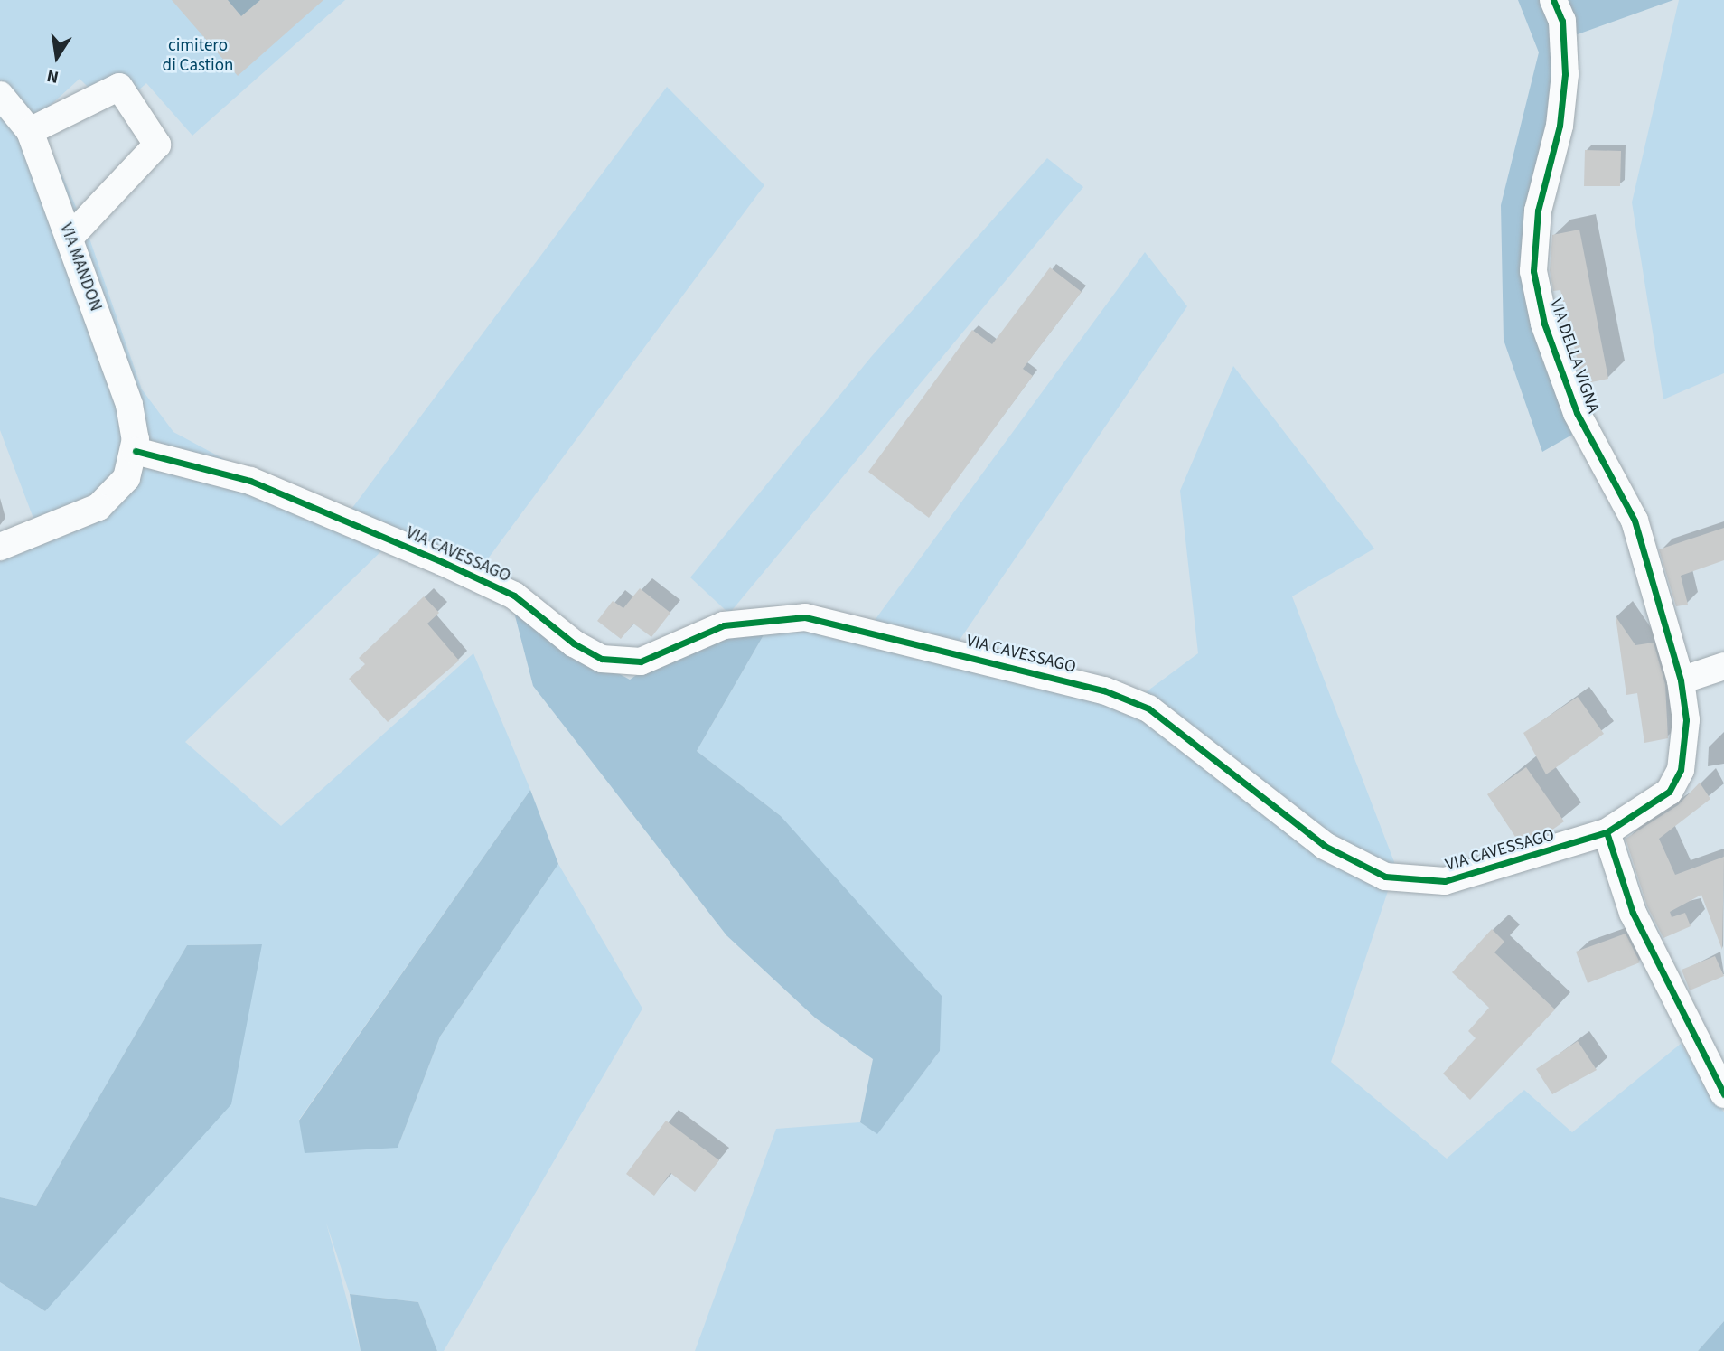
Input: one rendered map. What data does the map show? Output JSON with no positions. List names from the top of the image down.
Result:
{
  "streets": {
    "street": ["VIA MANDON", "VIA DELLA VIGNA", "VIA CAVESSAGO"]
  },
  "crossings": [
    ["VIA MANDON", "VIA CAVESSAGO"],
    ["VIA DELLA VIGNA", "VIA CAVESSAGO"]
  ],
  "parks": ["cimitero di Castion"],
  "north": "bottom"
}
